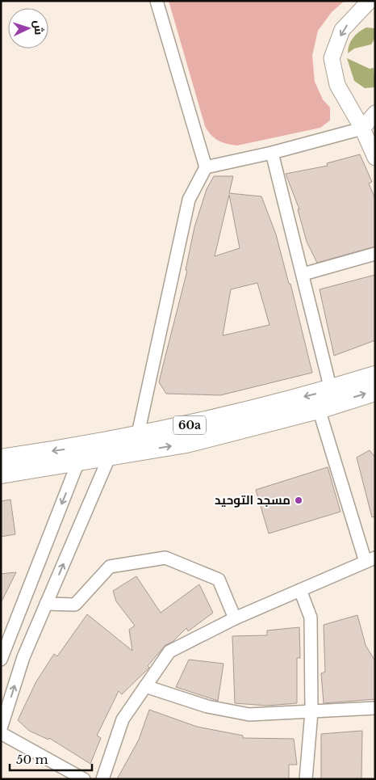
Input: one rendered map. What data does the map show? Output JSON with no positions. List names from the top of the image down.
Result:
{
  "streets": {
    "main road": ["60a"]
  },
  "places": ["مسجد التوحيد"],
  "scale_bar": "50 m",
  "north": "right"
}
